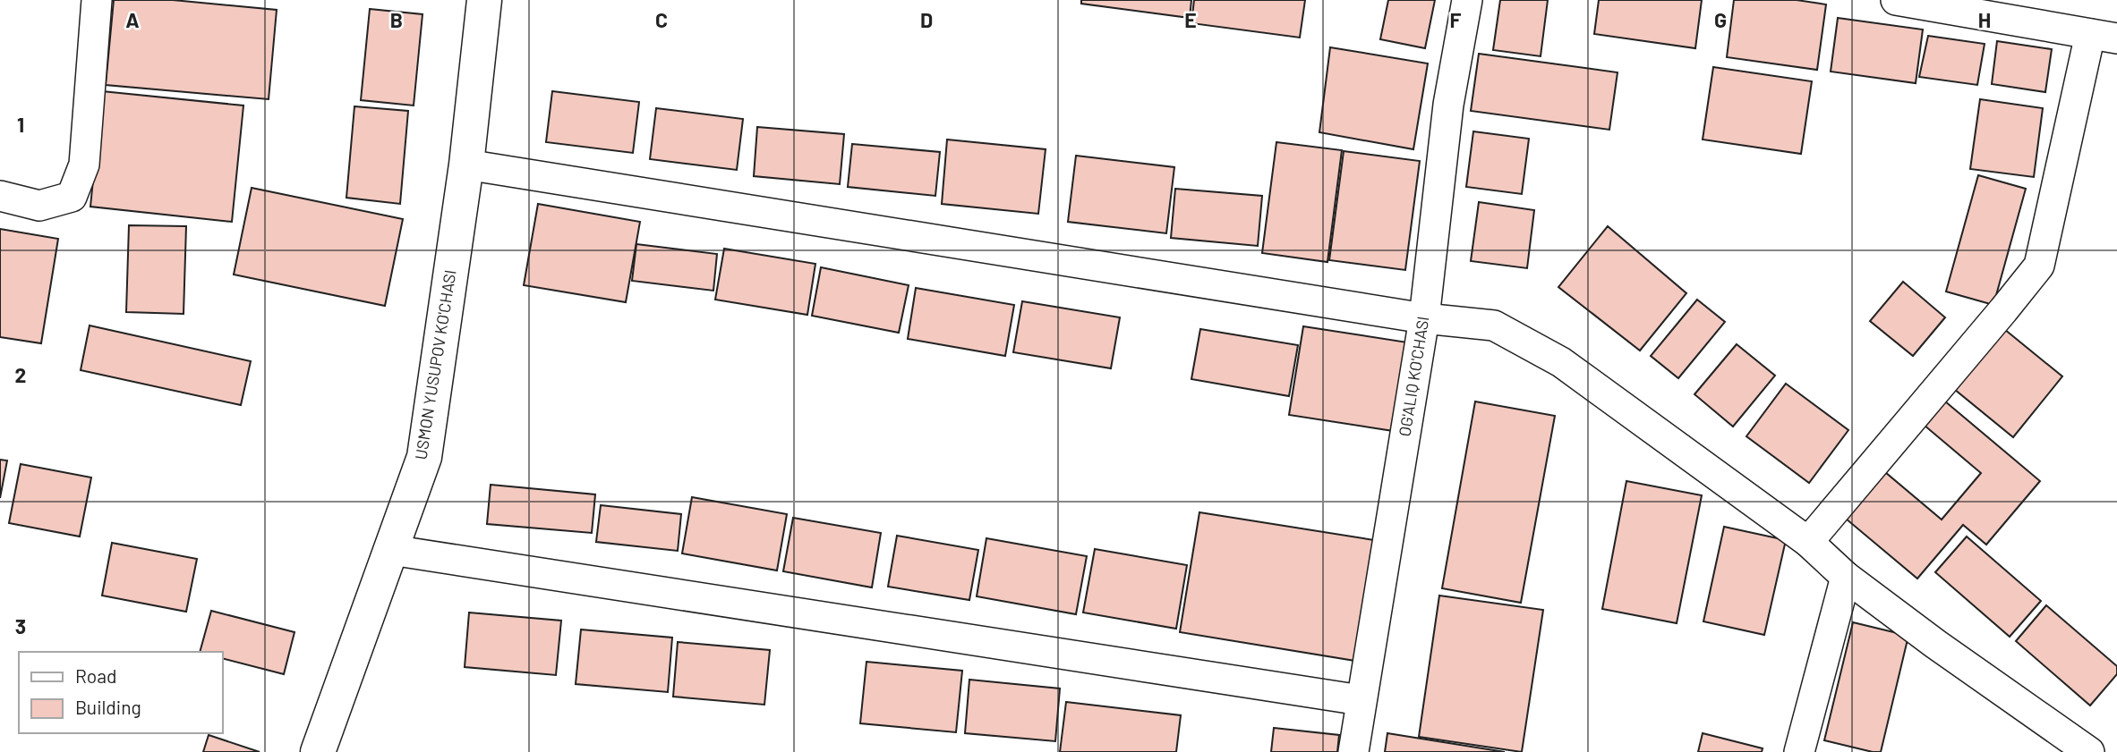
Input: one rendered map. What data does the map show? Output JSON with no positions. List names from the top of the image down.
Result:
{
  "streets": {
    "main road": ["USMON YUSUPOV KO'CHASI"],
    "street": ["OG'ALIQ KO'CHASI"]
  },
  "legend": ["Road", "Building"],
  "grid": {
    "columns": [
      "A",
      "B",
      "C",
      "D",
      "E",
      "F",
      "G",
      "H"
    ],
    "rows": ["1", "2", "3"]
  }
}
